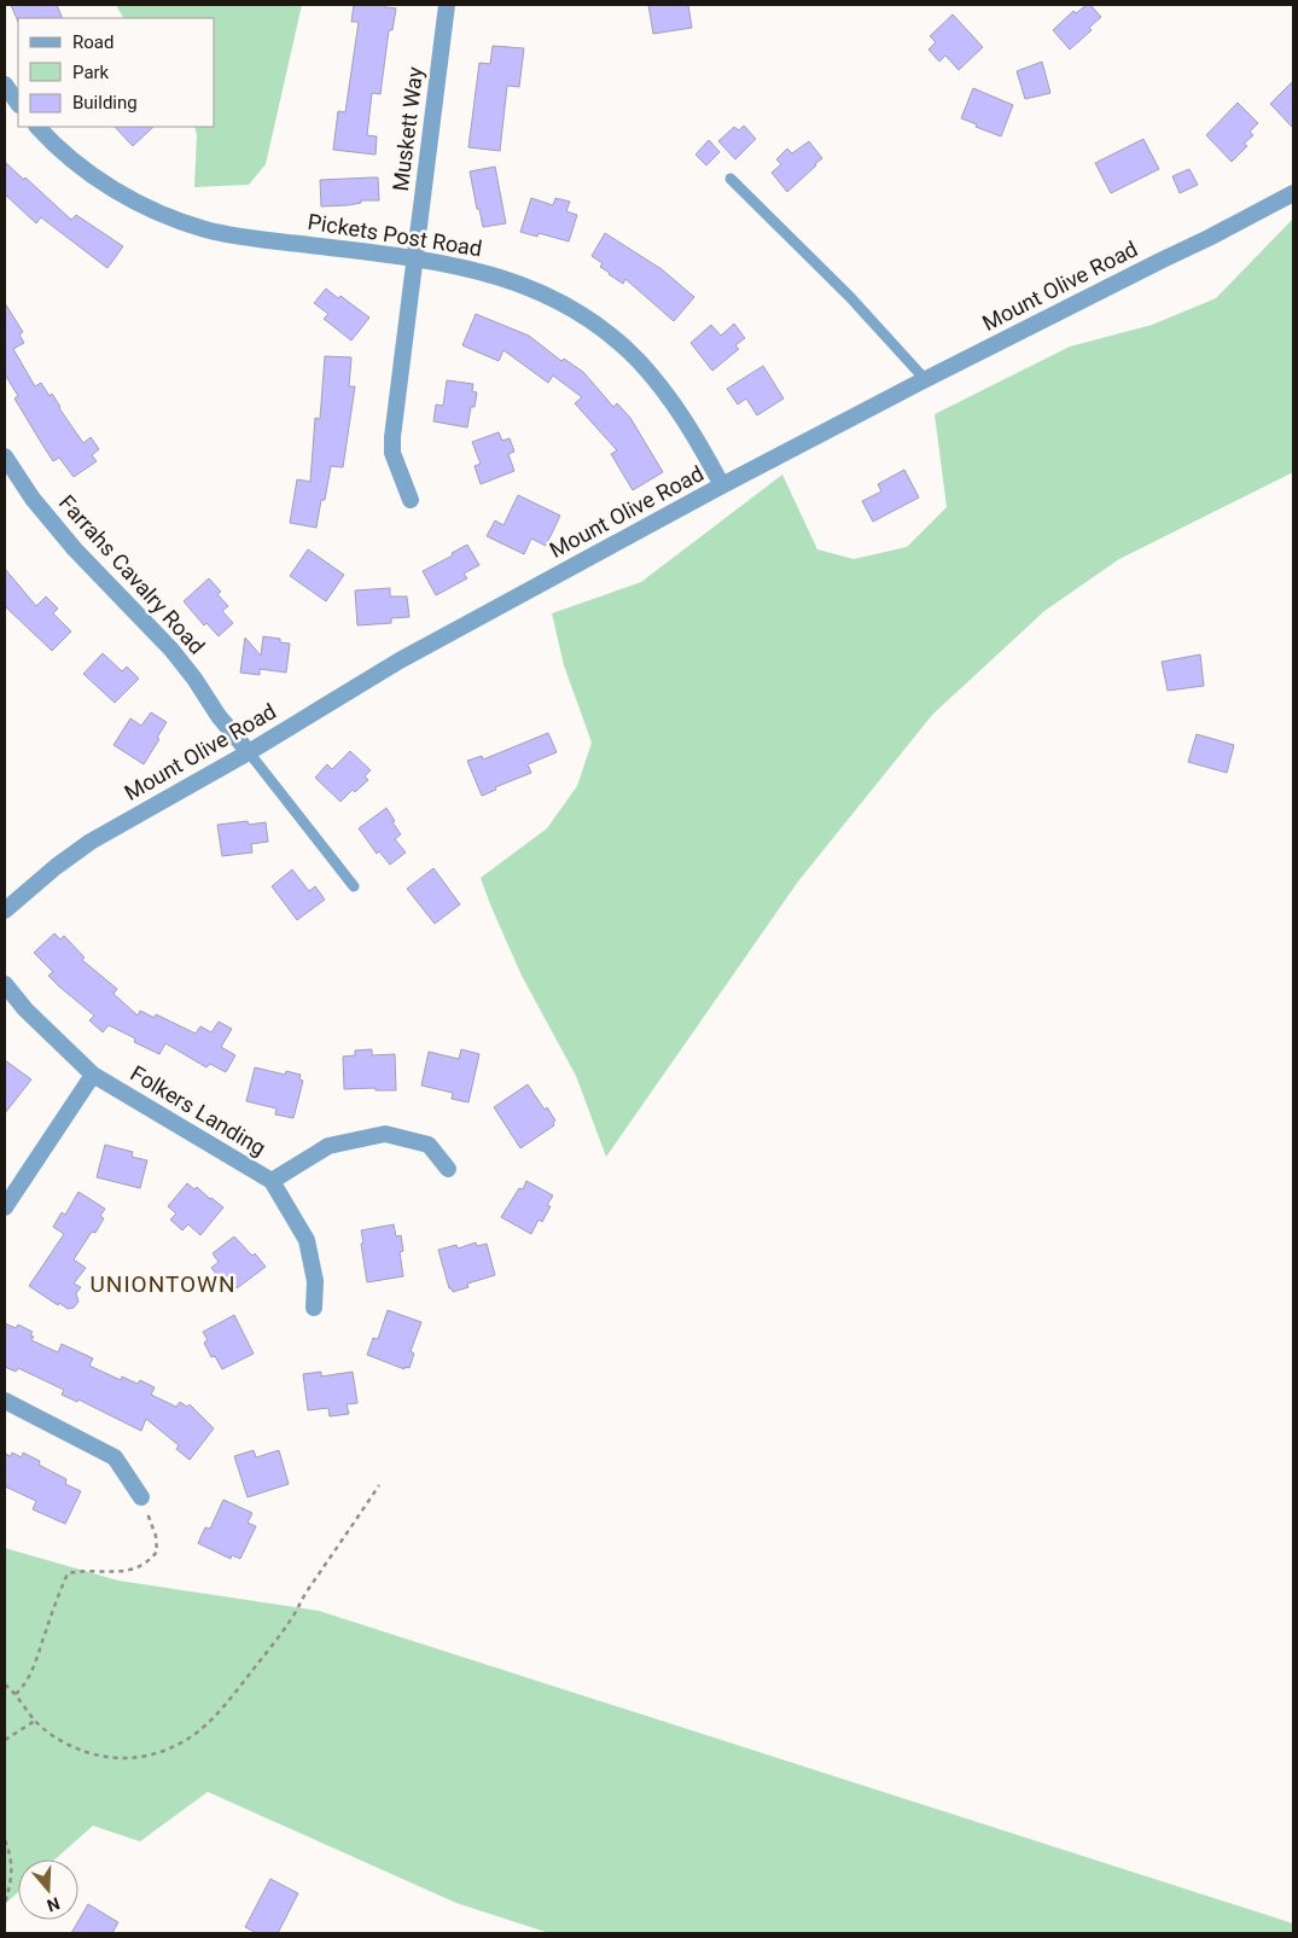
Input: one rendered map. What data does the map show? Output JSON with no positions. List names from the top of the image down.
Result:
{
  "streets": {
    "street": [
      "Muskett Way",
      "Pickets Post Road",
      "Mount Olive Road",
      "Farrahs Cavalry Road",
      "Folkers Landing"
    ]
  },
  "crossings": [
    ["Muskett Way", "Pickets Post Road"],
    ["Pickets Post Road", "Mount Olive Road"],
    ["Mount Olive Road", "Farrahs Cavalry Road"]
  ],
  "districts": ["UNIONTOWN"],
  "legend": ["Road", "Park", "Building"],
  "north": "bottom"
}
